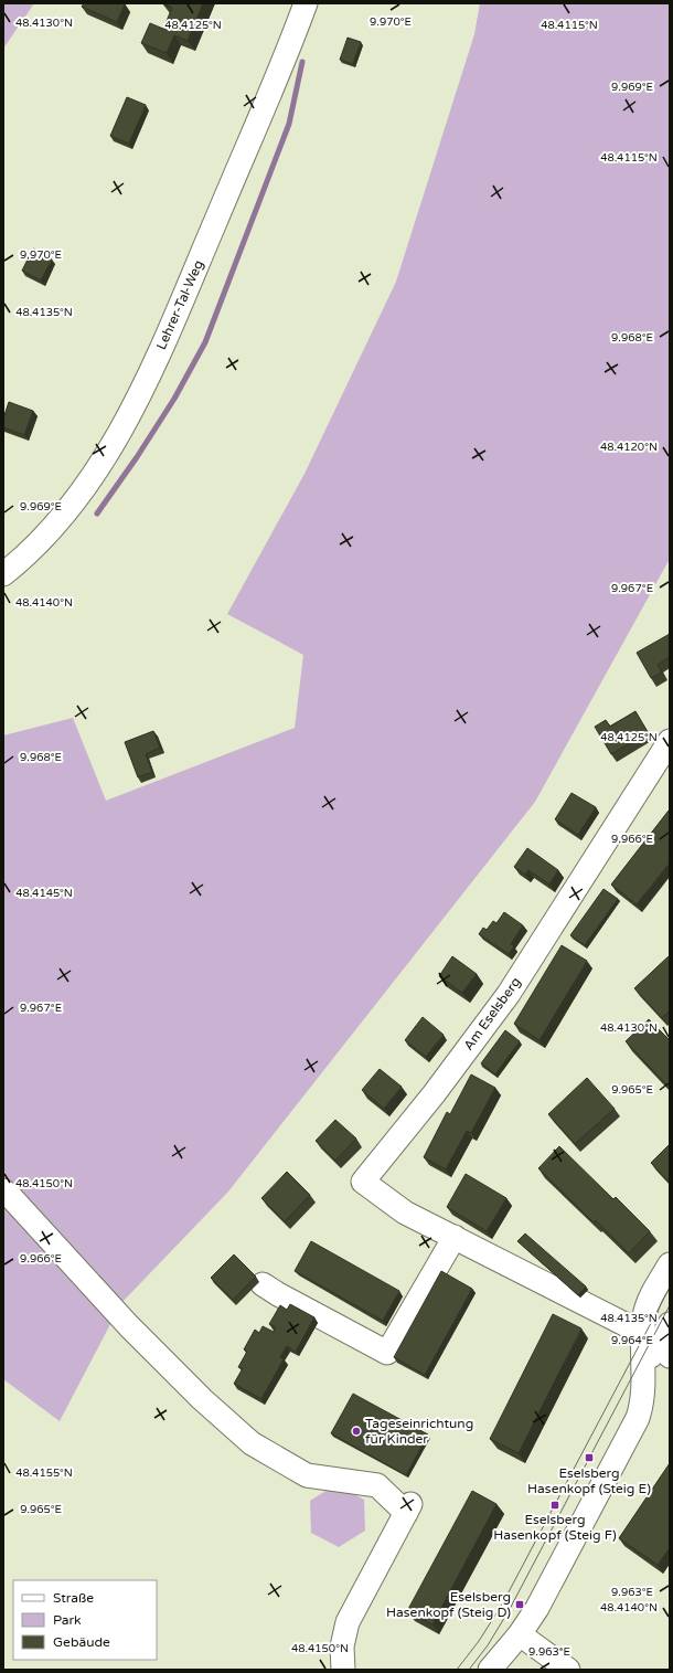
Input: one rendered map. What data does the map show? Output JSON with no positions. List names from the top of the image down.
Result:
{
  "streets": {
    "street": ["Lehrer-Tal-Weg", "Am Eselsberg"]
  },
  "places": {
    "other": ["Tageseinrichtung für Kinder"],
    "transit": ["Eselsberg Hasenkopf (Steig E)", "Eselsberg Hasenkopf (Steig F)", "Eselsberg Hasenkopf (Steig D)"]
  },
  "legend": ["Straße", "Park", "Gebäude"],
  "coordinates": [
    "9.970°E",
    "48.4130°N",
    "48.4125°N",
    "48.4115°N",
    "9.969°E",
    "48.4135°N",
    "9.968°E",
    "48.4120°N",
    "9.967°E",
    "48.4140°N",
    "9.966°E",
    "48.4145°N",
    "9.965°E",
    "48.4150°N",
    "9.964°E",
    "48.4155°N",
    "9.963°E"
  ]
}
